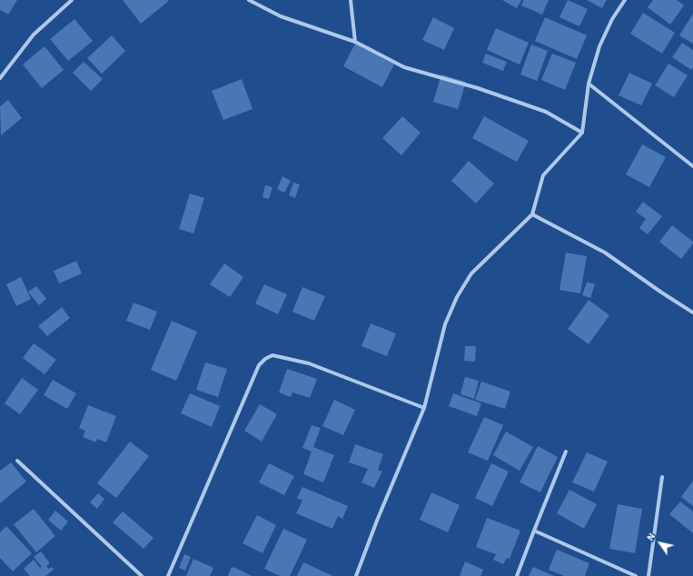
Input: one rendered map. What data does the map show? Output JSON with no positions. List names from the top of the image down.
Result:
{
  "north": "top left"
}
